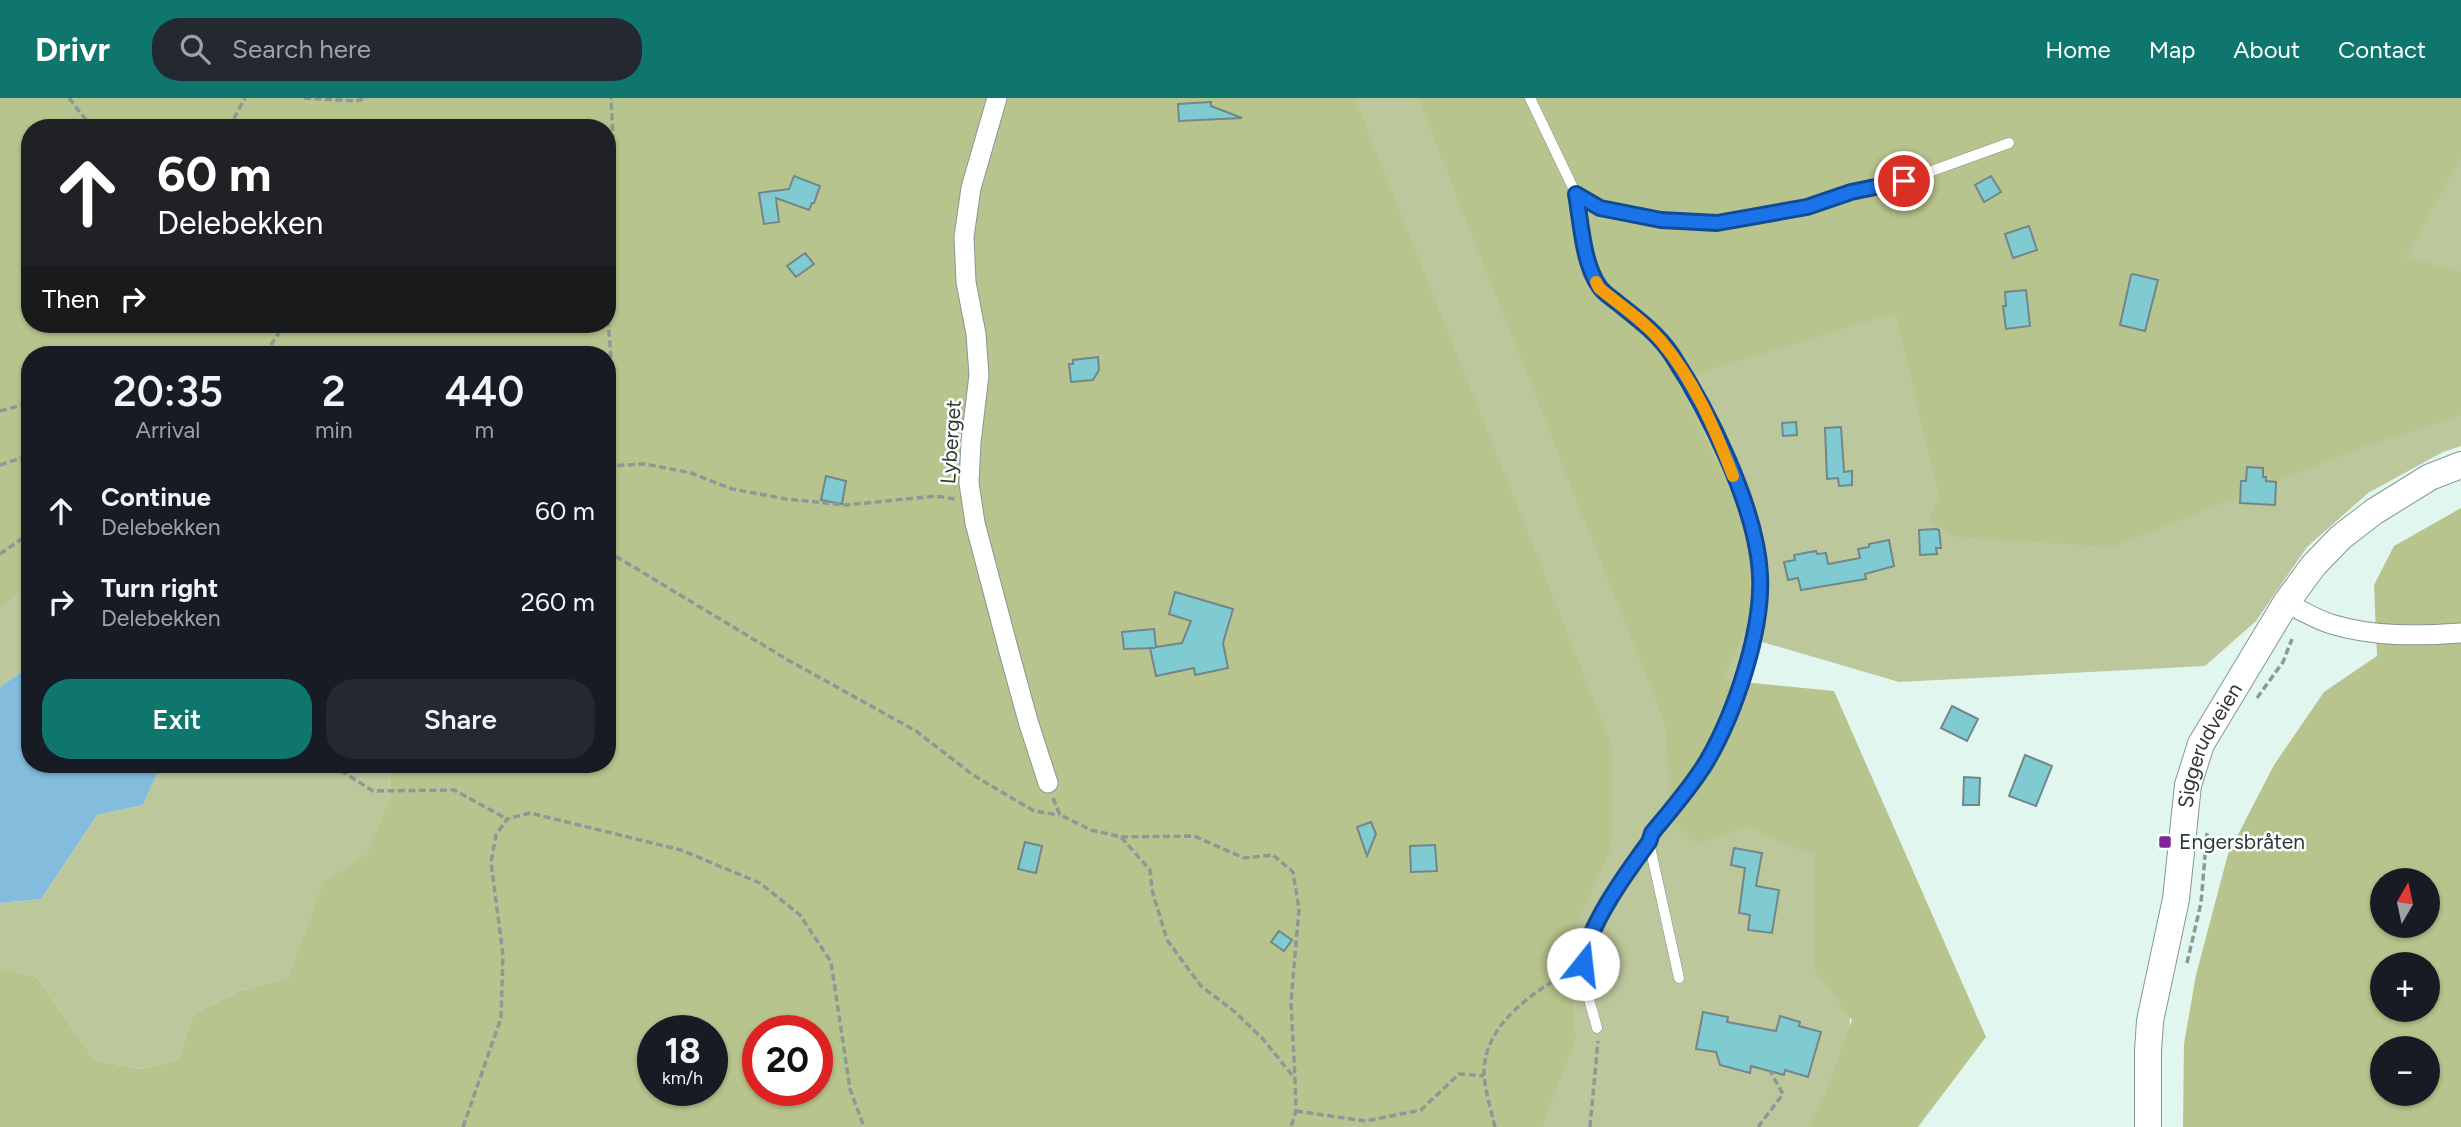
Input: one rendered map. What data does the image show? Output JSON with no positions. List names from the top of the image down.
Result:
{
  "streets": {
    "main road": ["Siggerudveien"],
    "street": ["Lyberget"]
  },
  "places": {
    "transit": ["Engersbråten"]
  },
  "north": "top",
  "page": {
    "header": "Drivr",
    "search": "Search here",
    "nav": [
      "Home",
      "Map",
      "About",
      "Contact"
    ],
    "turn": ["60 m", "Delebekken"],
    "then": "Then",
    "eta": [
      "20:35",
      "Arrival",
      "2",
      "min",
      "440",
      "m"
    ],
    "list": [
      {
        "name": "Continue",
        "note": "Delebekken",
        "value": "60 m"
      },
      {
        "name": "Turn right",
        "note": "Delebekken",
        "value": "260 m"
      }
    ],
    "buttons": ["Exit", "Share"],
    "map_buttons": ["+", "−"],
    "speed": "18 km/h",
    "limit": "20"
  }
}
